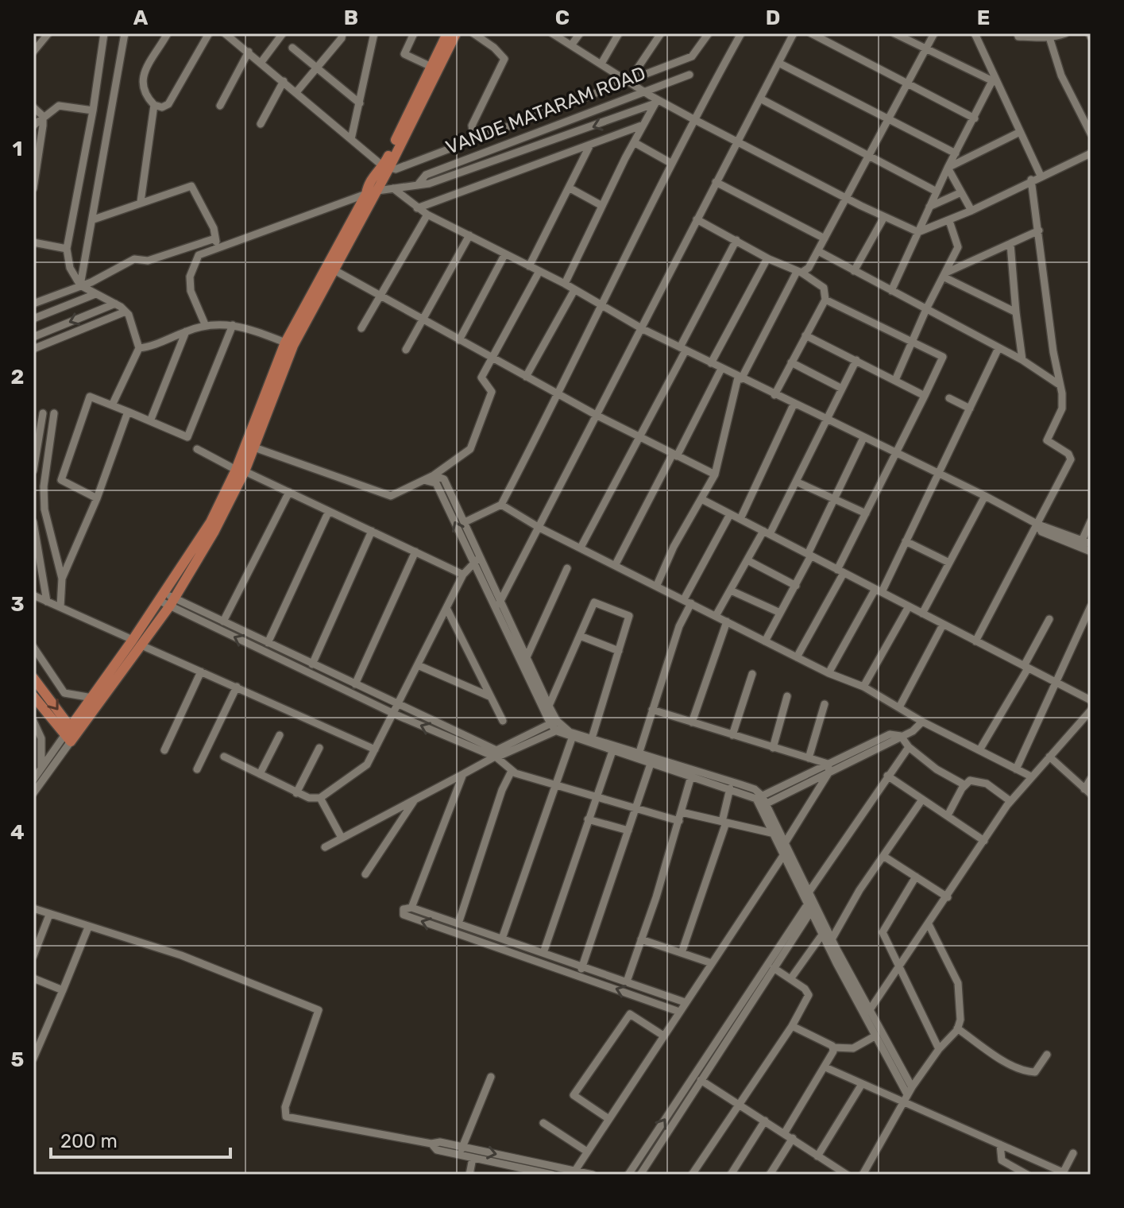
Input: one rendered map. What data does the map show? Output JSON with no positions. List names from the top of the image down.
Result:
{
  "streets": {
    "main road": ["VANDE MATARAM ROAD"]
  },
  "scale_bar": "200 m",
  "grid": {
    "columns": [
      "A",
      "B",
      "C",
      "D",
      "E"
    ],
    "rows": [
      "1",
      "2",
      "3",
      "4",
      "5"
    ]
  }
}
